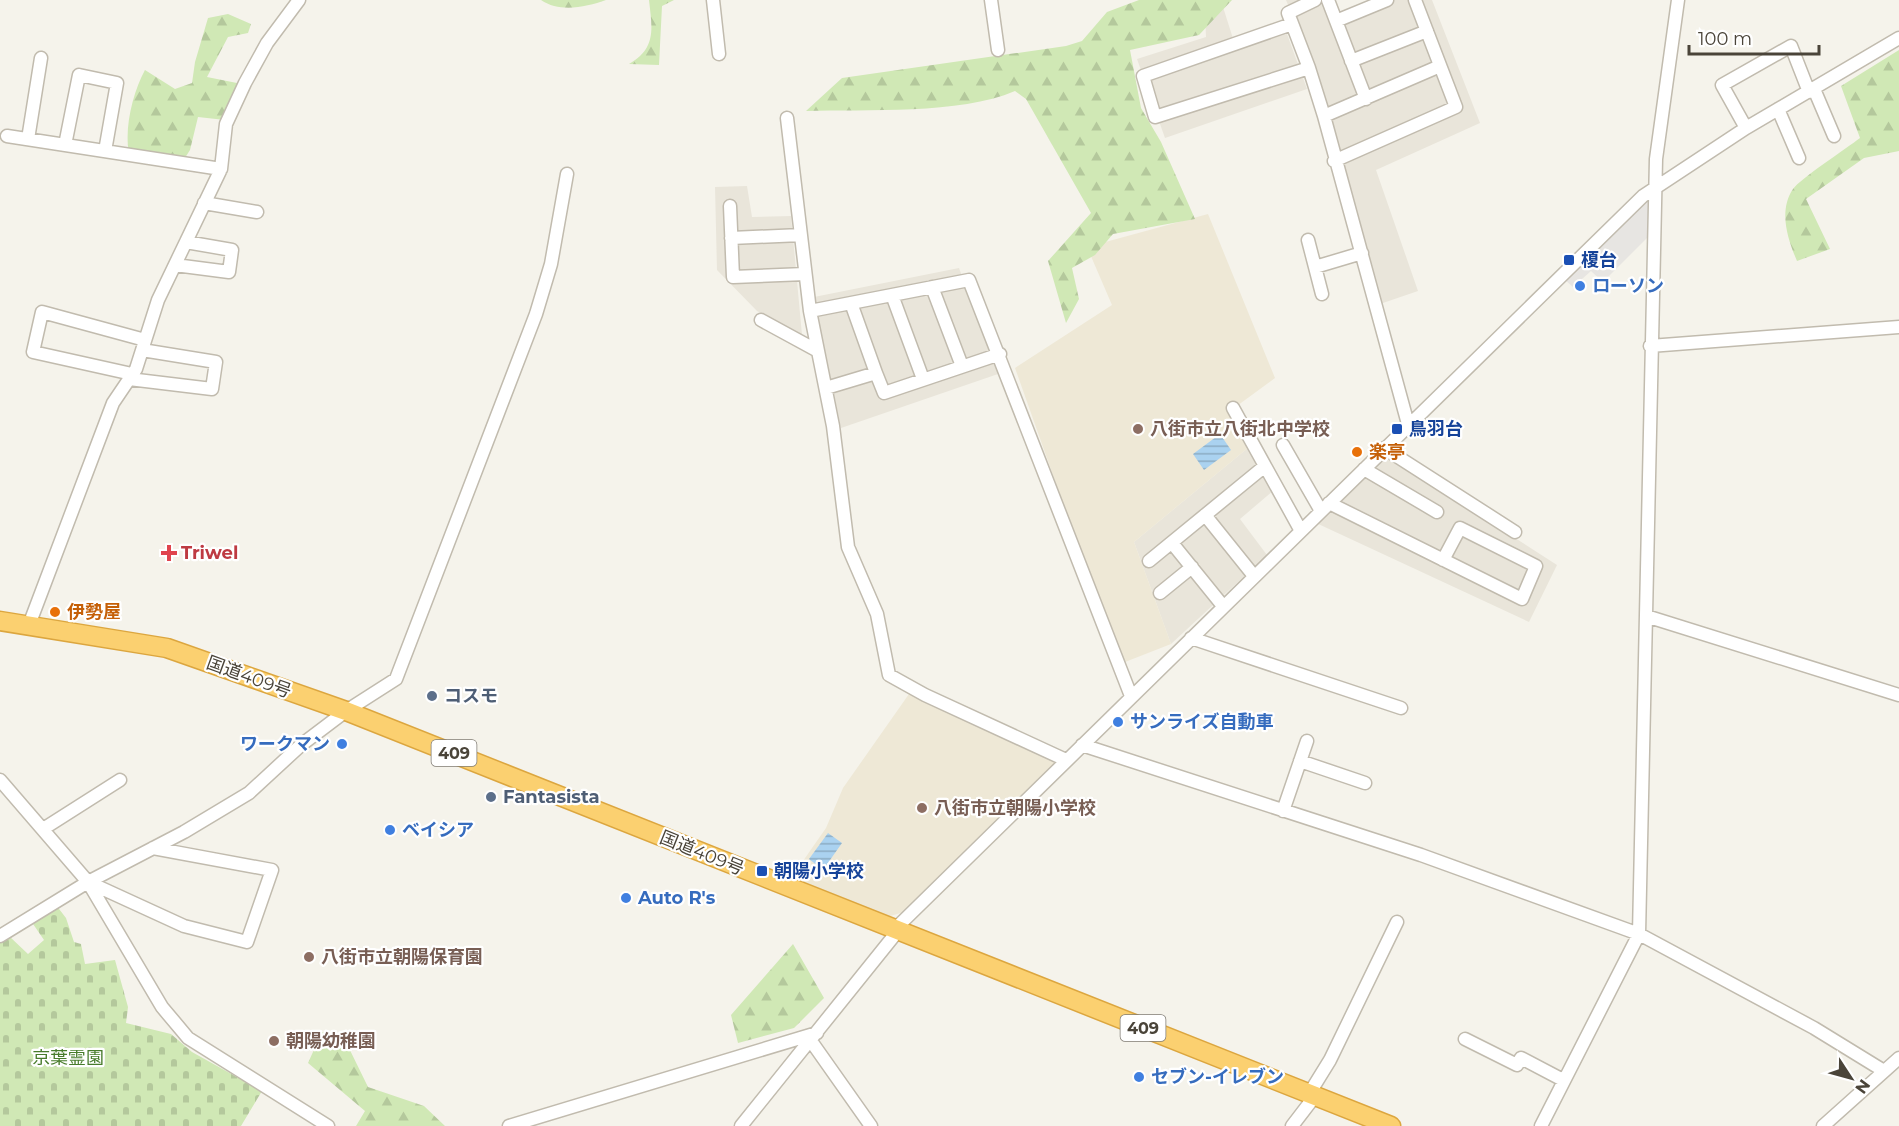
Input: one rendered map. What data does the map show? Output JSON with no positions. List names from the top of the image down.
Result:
{
  "streets": {
    "highway": ["国道409号", "409"]
  },
  "parks": ["京葉霊園"],
  "places": {
    "transit": ["榎台", "鳥羽台", "朝陽小学校"],
    "other": [
      "ローソン",
      "八街市立八街北中学校",
      "楽亭",
      "伊勢屋",
      "コスモ",
      "サンライズ自動車",
      "ワークマン",
      "Fantasista",
      "八街市立朝陽小学校",
      "ベイシア",
      "Auto R's",
      "八街市立朝陽保育園",
      "朝陽幼稚園",
      "セブン-イレブン"
    ],
    "health": ["Triwel"]
  },
  "scale_bar": "100 m",
  "north": "bottom right"
}
